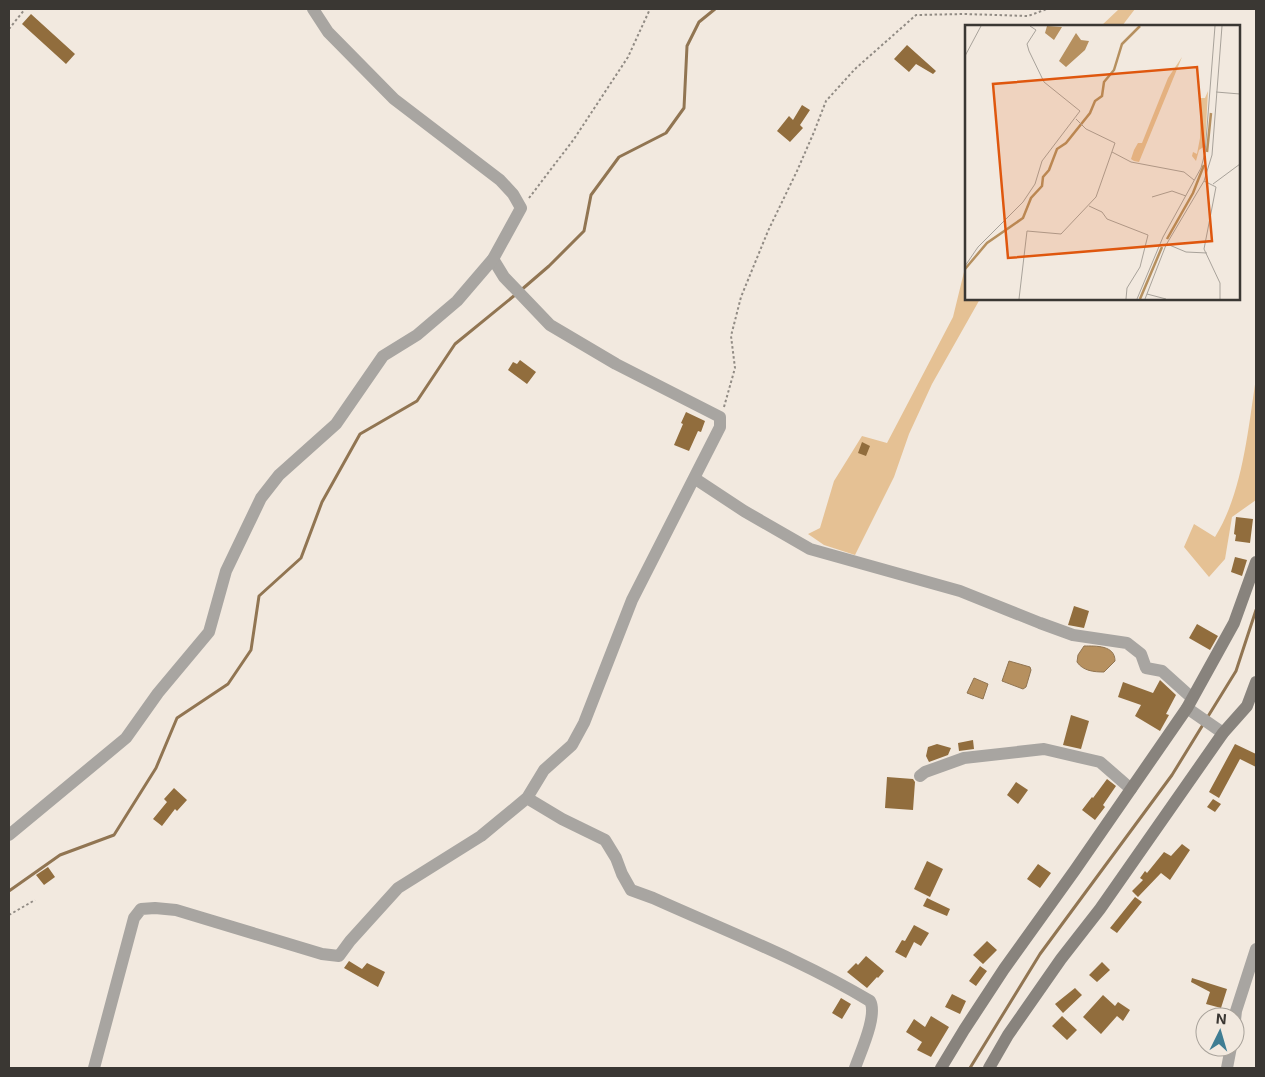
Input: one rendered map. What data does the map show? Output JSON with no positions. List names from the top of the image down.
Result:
{
  "north": "top"
}
